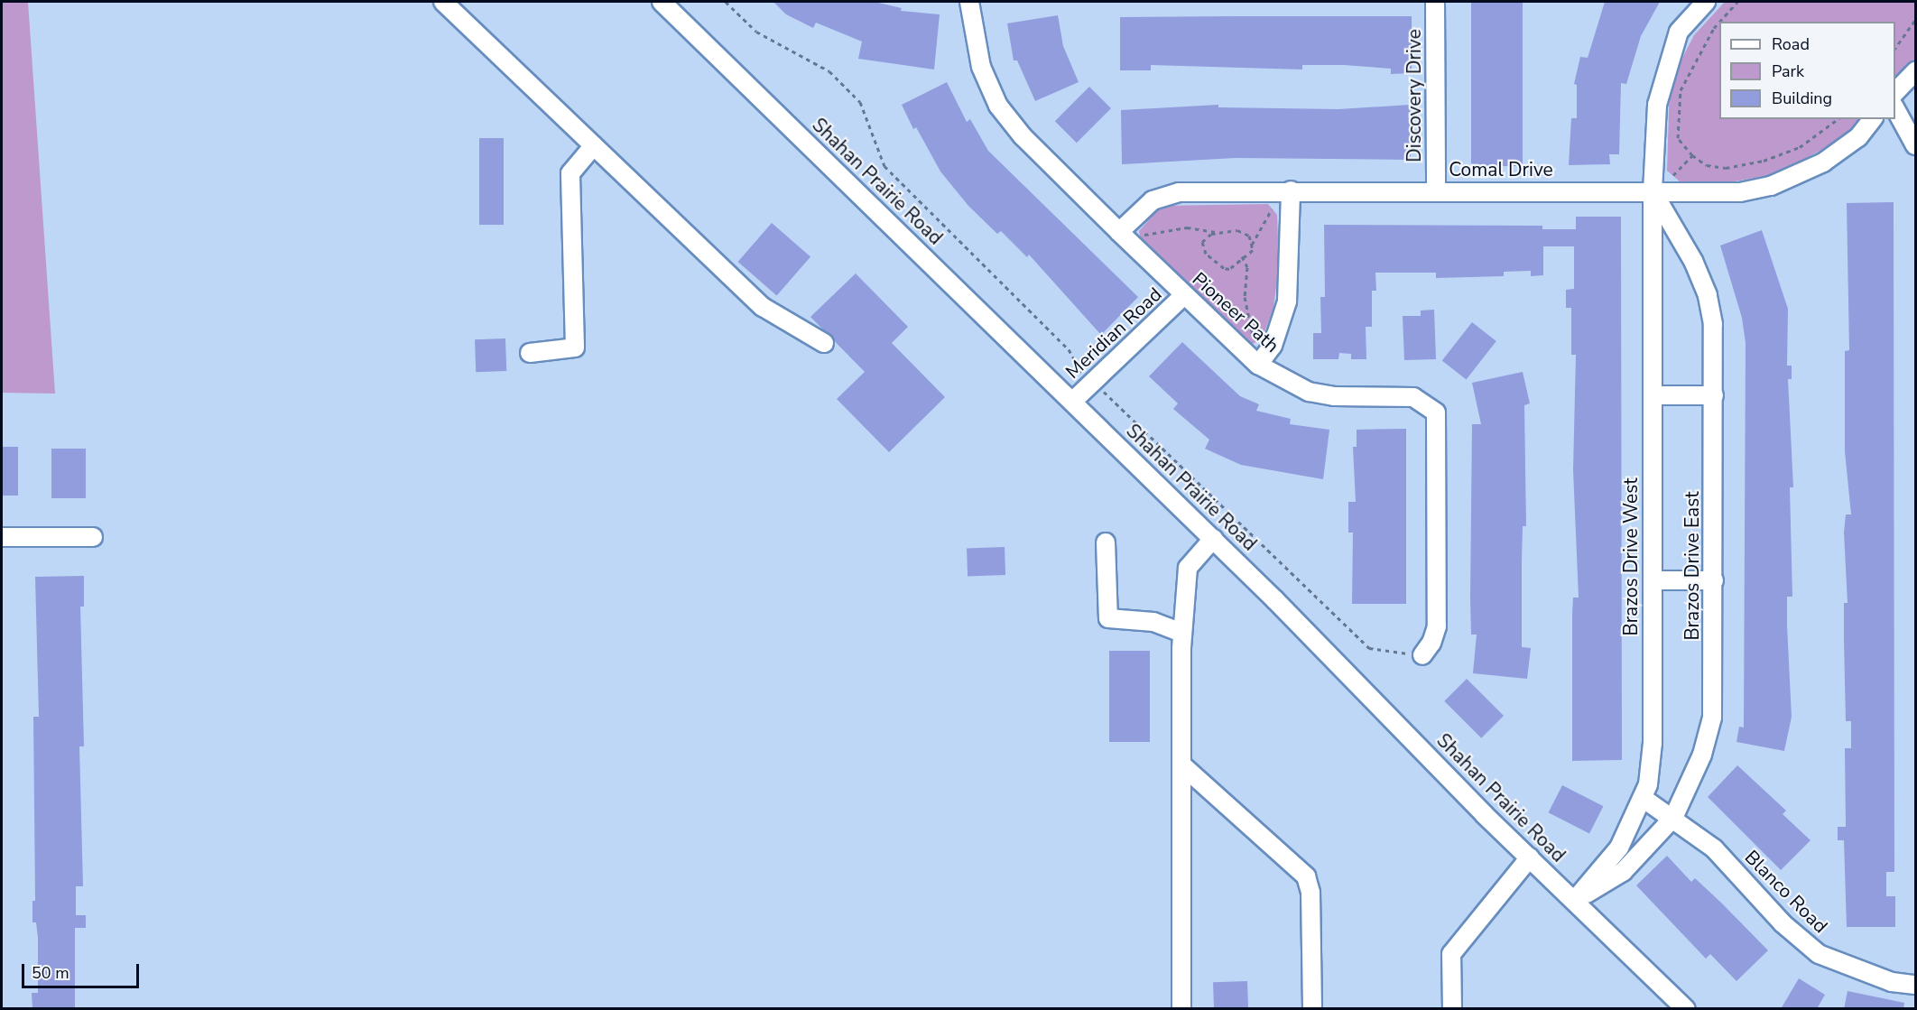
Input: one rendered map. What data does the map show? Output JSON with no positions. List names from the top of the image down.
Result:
{
  "streets": {
    "street": [
      "Discovery Drive",
      "Comal Drive",
      "Shahan Prairie Road",
      "Pioneer Path",
      "Meridian Road",
      "Brazos Drive West",
      "Brazos Drive East",
      "Blanco Road"
    ]
  },
  "crossings": [
    ["Discovery Drive", "Comal Drive"],
    ["Comal Drive", "Pioneer Path"],
    ["Comal Drive", "Brazos Drive West"],
    ["Comal Drive", "Brazos Drive East"],
    ["Shahan Prairie Road", "Meridian Road"],
    ["Shahan Prairie Road", "Brazos Drive West"],
    ["Shahan Prairie Road", "Brazos Drive East"],
    ["Pioneer Path", "Meridian Road"],
    ["Brazos Drive West", "Brazos Drive East"],
    ["Brazos Drive West", "Blanco Road"],
    ["Brazos Drive East", "Blanco Road"]
  ],
  "legend": ["Road", "Park", "Building"],
  "scale_bar": "50 m"
}
